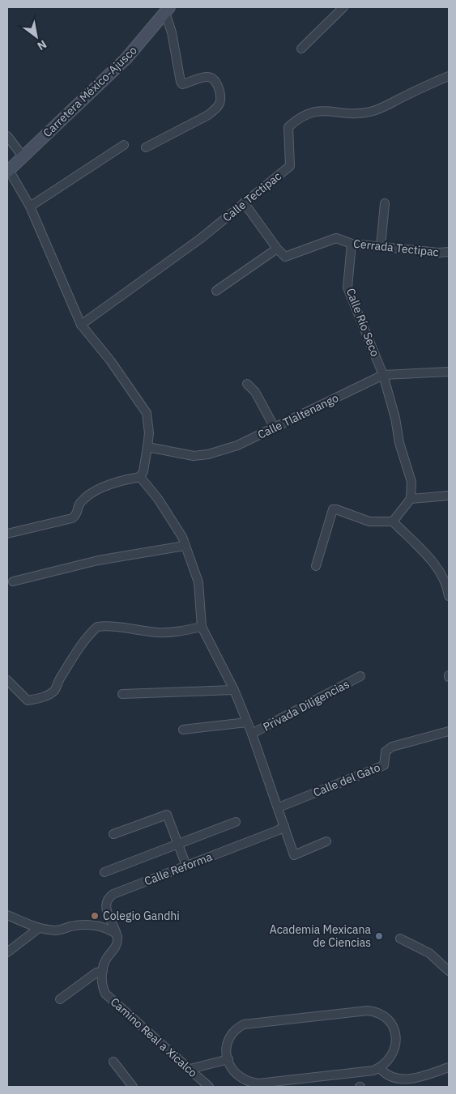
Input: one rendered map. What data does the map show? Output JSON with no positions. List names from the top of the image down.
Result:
{
  "streets": {
    "main road": ["Carretera México-Ajusco"],
    "street": [
      "Calle Tectipac",
      "Cerrada Tectipac",
      "Calle Río Seco",
      "Calle Tlaltenango",
      "Privada Diligencias",
      "Calle del Gato",
      "Calle Reforma",
      "Camino Real a Xicalco"
    ]
  },
  "crossings": [
    ["Cerrada Tectipac", "Calle Río Seco"],
    ["Calle Río Seco", "Calle Tlaltenango"],
    ["Calle Reforma", "Camino Real a Xicalco"]
  ],
  "places": ["Colegio Gandhi", "Academia Mexicana de Ciencias"],
  "north": "bottom right"
}
